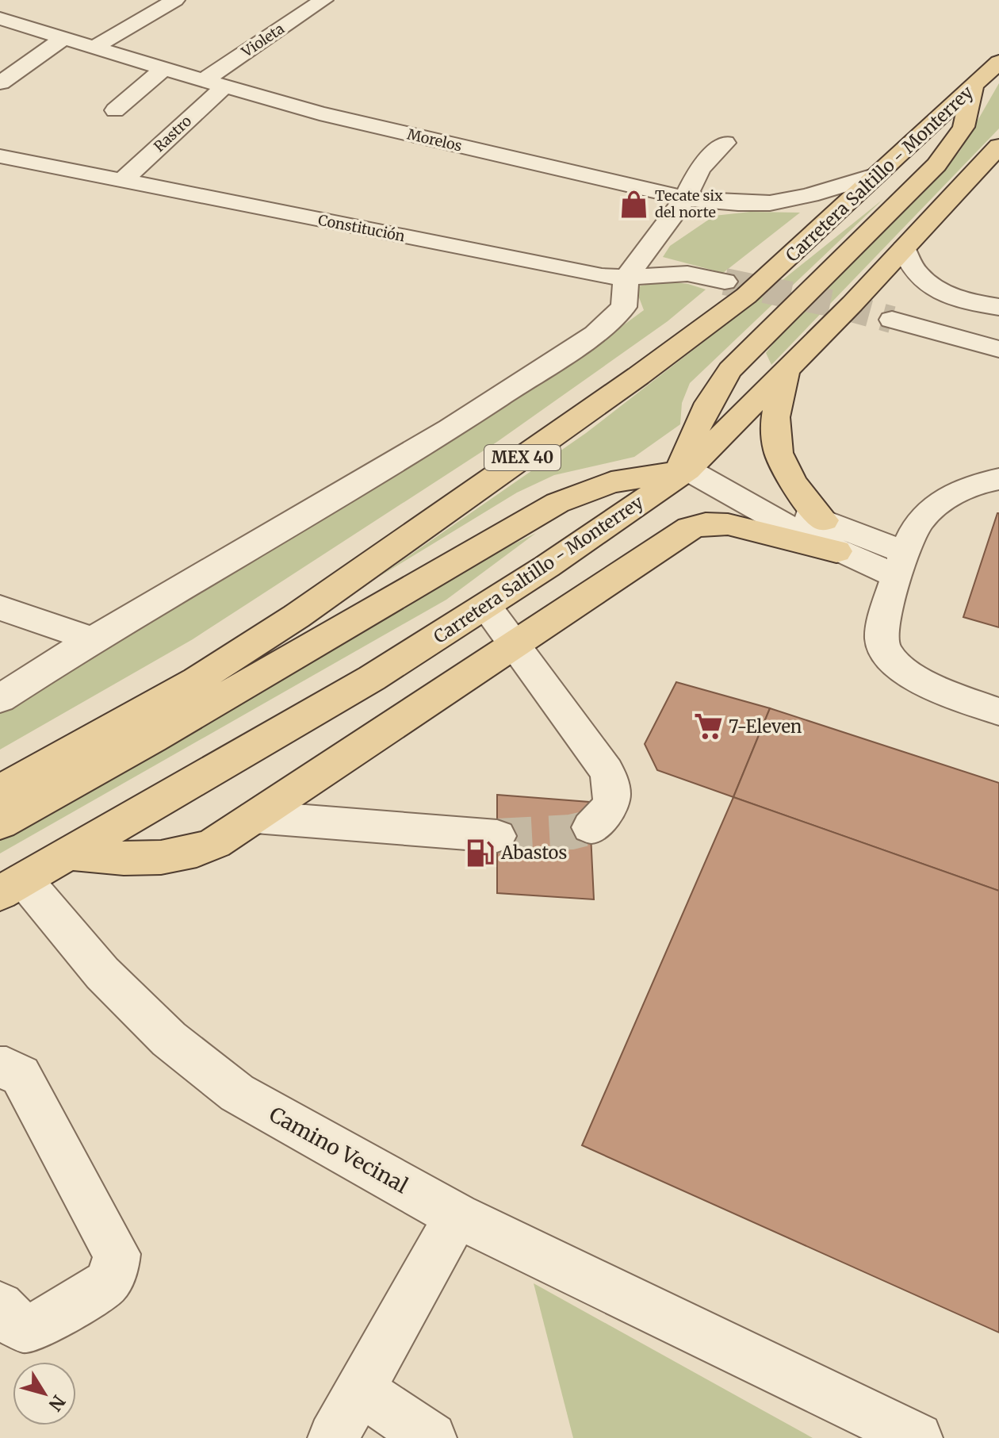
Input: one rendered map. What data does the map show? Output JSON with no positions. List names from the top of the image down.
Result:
{
  "streets": {
    "main road": ["Carretera Saltillo - Monterrey", "MEX 40"],
    "street": [
      "Violeta",
      "Rastro",
      "Morelos",
      "Constitución",
      "Camino Vecinal"
    ]
  },
  "crossings": [
    ["Violeta", "Rastro"],
    ["Violeta", "Morelos"],
    ["Rastro", "Morelos"],
    ["Rastro", "Constitución"],
    ["Morelos", "Carretera Saltillo - Monterrey"],
    ["Carretera Saltillo - Monterrey", "Camino Vecinal"]
  ],
  "places": {
    "shop": ["Tecate six del norte"],
    "supermarket": ["7-Eleven"],
    "fuel station": ["Abastos"]
  },
  "north": "bottom right"
}
